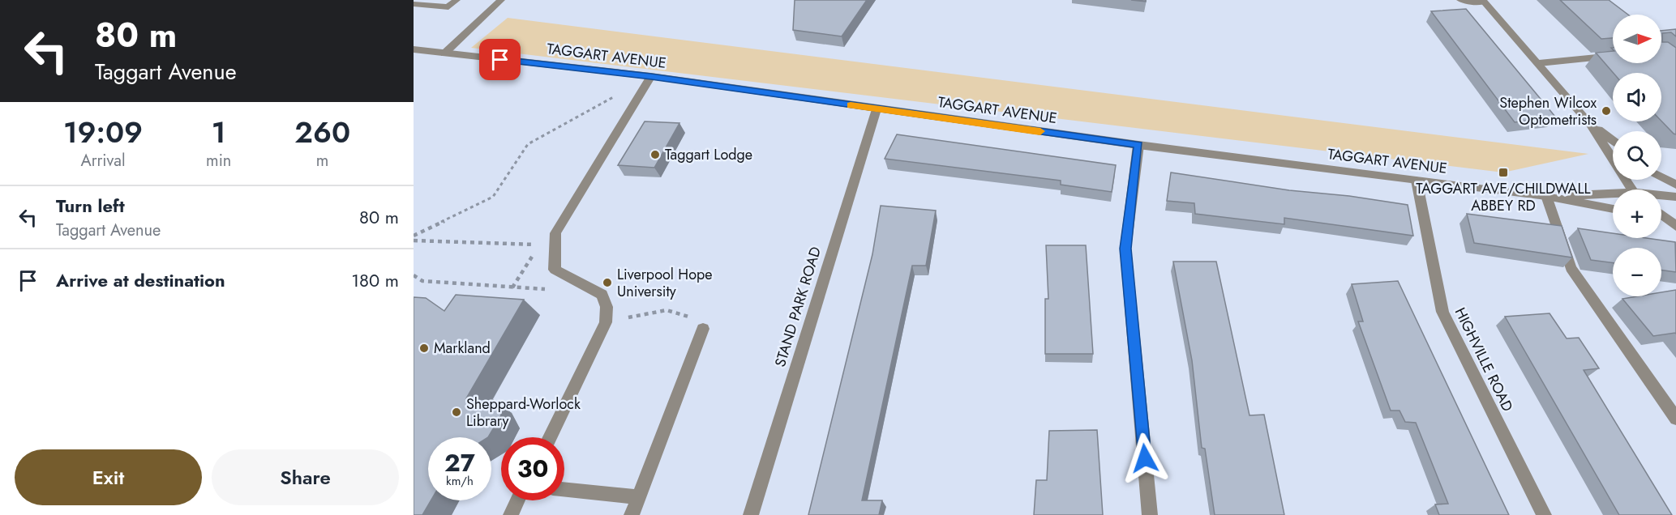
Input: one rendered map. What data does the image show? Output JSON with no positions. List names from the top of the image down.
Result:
{
  "streets": {
    "street": ["TAGGART AVENUE", "STAND PARK ROAD", "HIGHVILLE ROAD"]
  },
  "crossings": [
    ["TAGGART AVENUE", "STAND PARK ROAD"],
    ["TAGGART AVENUE", "HIGHVILLE ROAD"]
  ],
  "places": {
    "other": [
      "Stephen Wilcox Optometrists",
      "Taggart Lodge",
      "Liverpool Hope University",
      "Markland",
      "Sheppard-Worlock Library"
    ],
    "transit": ["TAGGART AVE/CHILDWALL ABBEY RD"]
  },
  "north": "right",
  "page": {
    "turn": ["80 m", "Taggart Avenue"],
    "map_buttons": ["+", "−"],
    "eta": [
      "19:09",
      "Arrival",
      "1",
      "min",
      "260",
      "m"
    ],
    "list": [
      {
        "name": "Turn left",
        "note": "Taggart Avenue",
        "value": "80 m"
      },
      {
        "name": "Arrive at destination",
        "value": "180 m"
      }
    ],
    "speed": "27 km/h",
    "limit": "30",
    "buttons": ["Exit", "Share"]
  }
}
